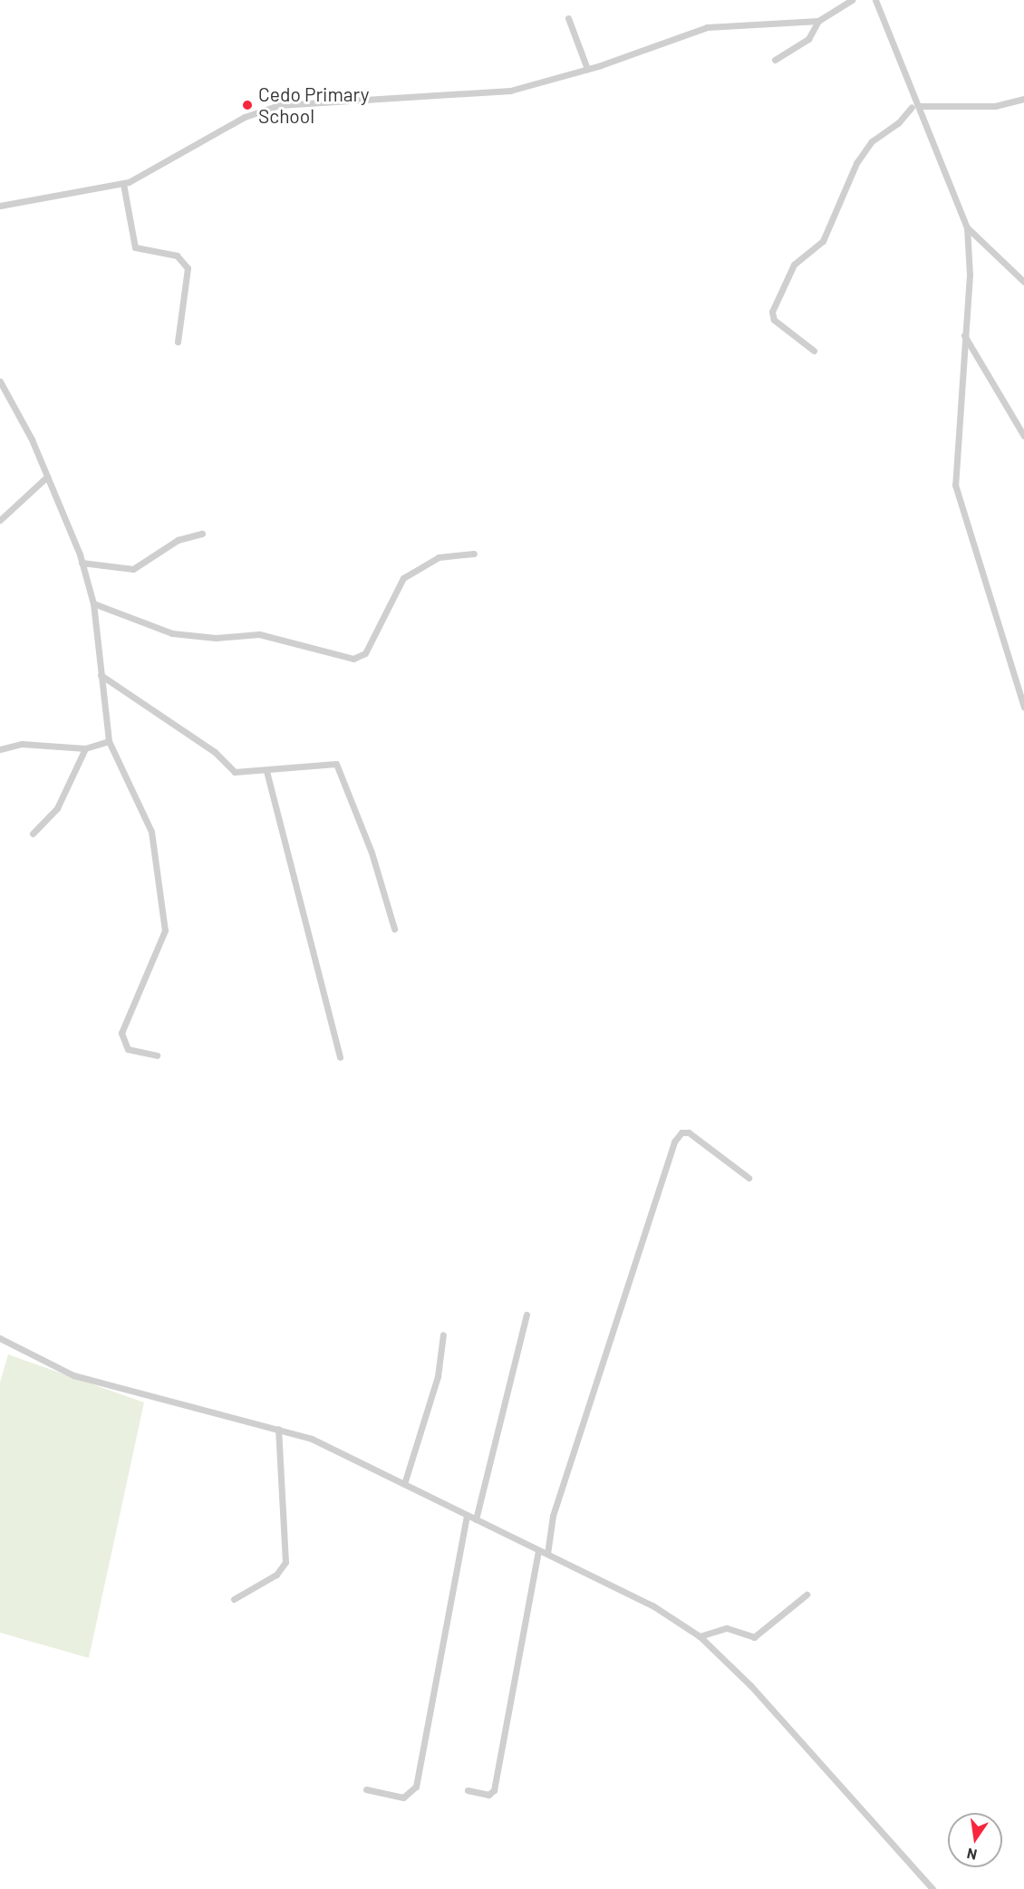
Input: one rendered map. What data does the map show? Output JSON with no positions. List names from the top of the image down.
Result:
{
  "places": ["Cedo Primary School"],
  "north": "bottom"
}
